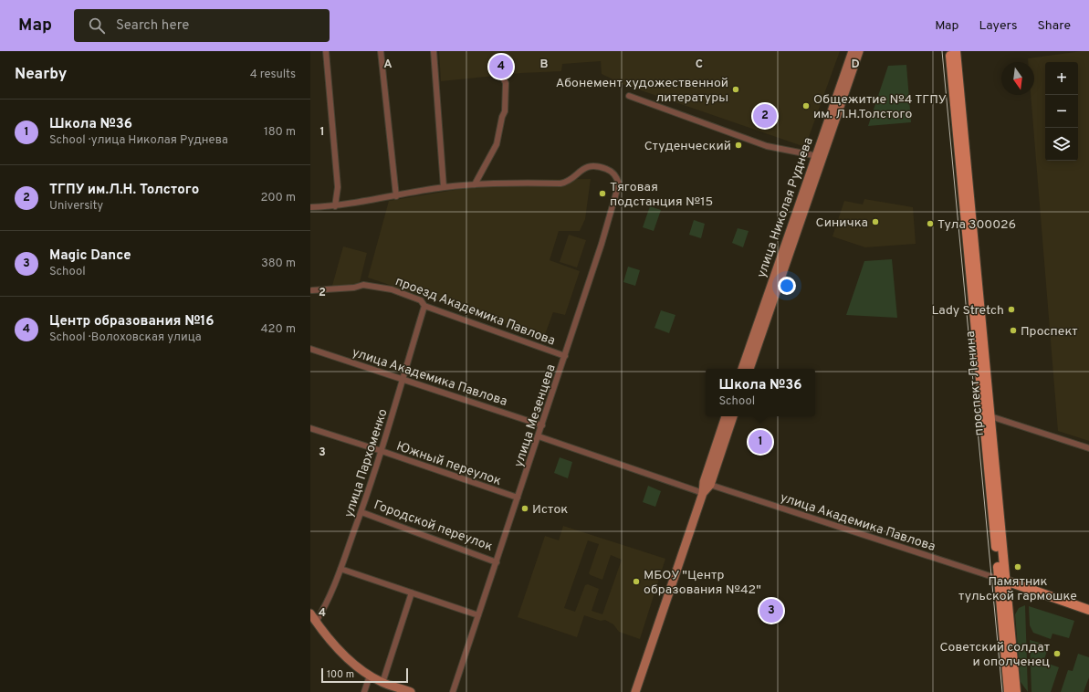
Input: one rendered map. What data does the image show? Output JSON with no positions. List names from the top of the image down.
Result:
{
  "streets": {
    "main road": ["проспект Ленина"],
    "street": [
      "улица Николая Руднева",
      "проезд Академика Павлова",
      "улица Академика Павлова",
      "улица Мезенцева",
      "улица Пархоменко",
      "Южный переулок",
      "Городской переулок"
    ]
  },
  "crossings": [
    ["проезд Академика Павлова", "улица Мезенцева"],
    ["проезд Академика Павлова", "улица Пархоменко"],
    ["улица Академика Павлова", "проспект Ленина"],
    ["улица Академика Павлова", "улица Мезенцева"],
    ["улица Академика Павлова", "улица Пархоменко"],
    ["улица Мезенцева", "Южный переулок"],
    ["улица Мезенцева", "Городской переулок"],
    ["улица Пархоменко", "Южный переулок"],
    ["улица Пархоменко", "Городской переулок"]
  ],
  "places": [
    "Абонемент художественной литературы",
    "Общежитие №4 ТГПУ им. Л.Н.Толстого",
    "Студенческий",
    "Тяговая подстанция №15",
    "Синичка",
    "Тула 300026",
    "Lady Stretch",
    "Проспект",
    "Исток",
    "Памятник тульской гармошке",
    "МБОУ \"Центр образования №42\"",
    "Советский солдат и ополченец"
  ],
  "scale_bar": "100 m",
  "north": "bottom",
  "page": {
    "header": "Map",
    "search": "Search here",
    "nav": ["Map", "Layers", "Share"],
    "heading": ["Nearby", "4 results"],
    "pins": [
      "4",
      "2",
      "1",
      "3"
    ],
    "map_buttons": ["+", "−"],
    "list": [
      {
        "mark": "1",
        "name": "Школа №36",
        "note": "School · улица Николая Руднева",
        "value": "180 m"
      },
      {
        "mark": "2",
        "name": "ТГПУ им.Л.Н. Толстого",
        "note": "University",
        "value": "200 m"
      },
      {
        "mark": "3",
        "name": "Magic Dance",
        "note": "School",
        "value": "380 m"
      },
      {
        "mark": "4",
        "name": "Центр образования №16",
        "note": "School · Волоховская улица",
        "value": "420 m"
      }
    ],
    "popup": ["Школа №36", "School"],
    "scale": "100 m"
  },
  "grid": {
    "columns": [
      "A",
      "B",
      "C",
      "D"
    ],
    "rows": [
      "1",
      "2",
      "3",
      "4"
    ]
  }
}
